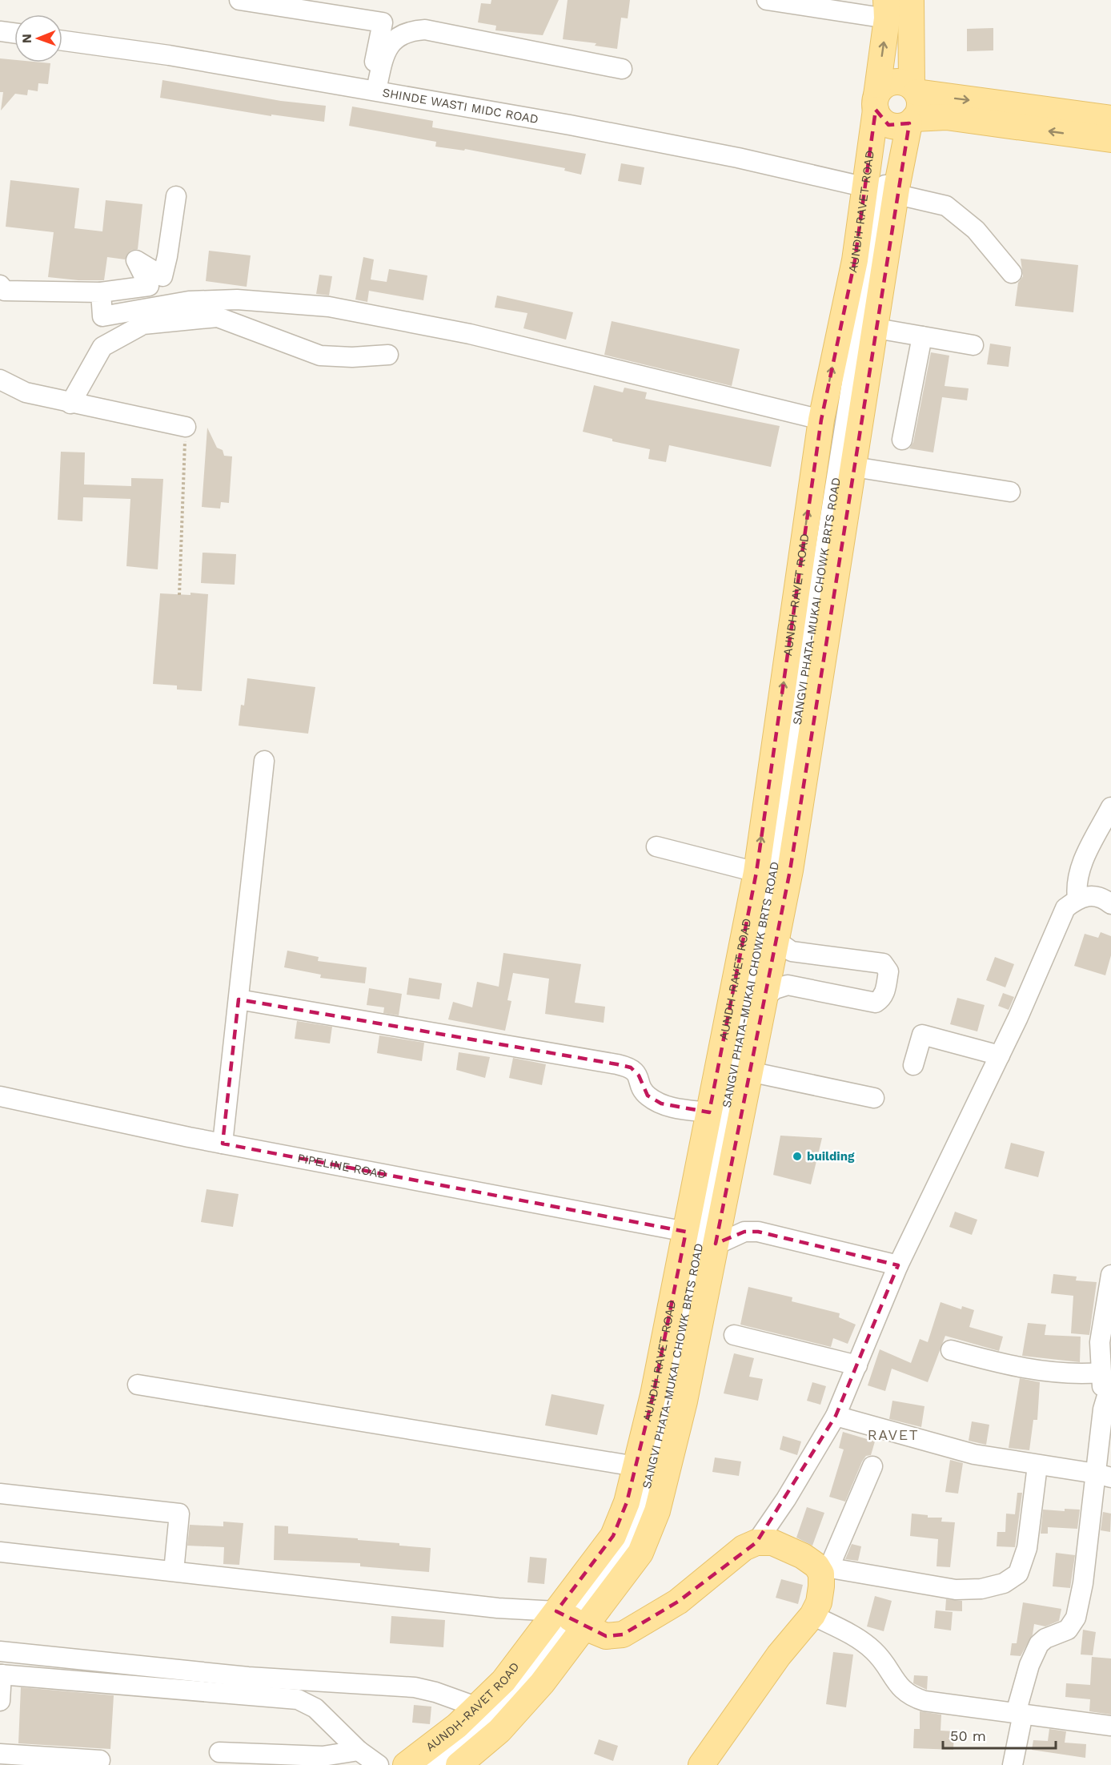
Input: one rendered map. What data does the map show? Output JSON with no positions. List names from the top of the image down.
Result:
{
  "streets": {
    "main road": ["AUNDH-RAVET ROAD"],
    "street": ["SHINDE WASTI MIDC ROAD", "SANGVI PHATA-MUKAI CHOWK BRTS ROAD", "PIPELINE ROAD"]
  },
  "crossings": [
    ["SHINDE WASTI MIDC ROAD", "AUNDH-RAVET ROAD"],
    ["SHINDE WASTI MIDC ROAD", "SANGVI PHATA-MUKAI CHOWK BRTS ROAD"],
    ["AUNDH-RAVET ROAD", "SANGVI PHATA-MUKAI CHOWK BRTS ROAD"],
    ["AUNDH-RAVET ROAD", "PIPELINE ROAD"]
  ],
  "districts": ["RAVET"],
  "places": ["building"],
  "scale_bar": "50 m",
  "north": "left"
}
